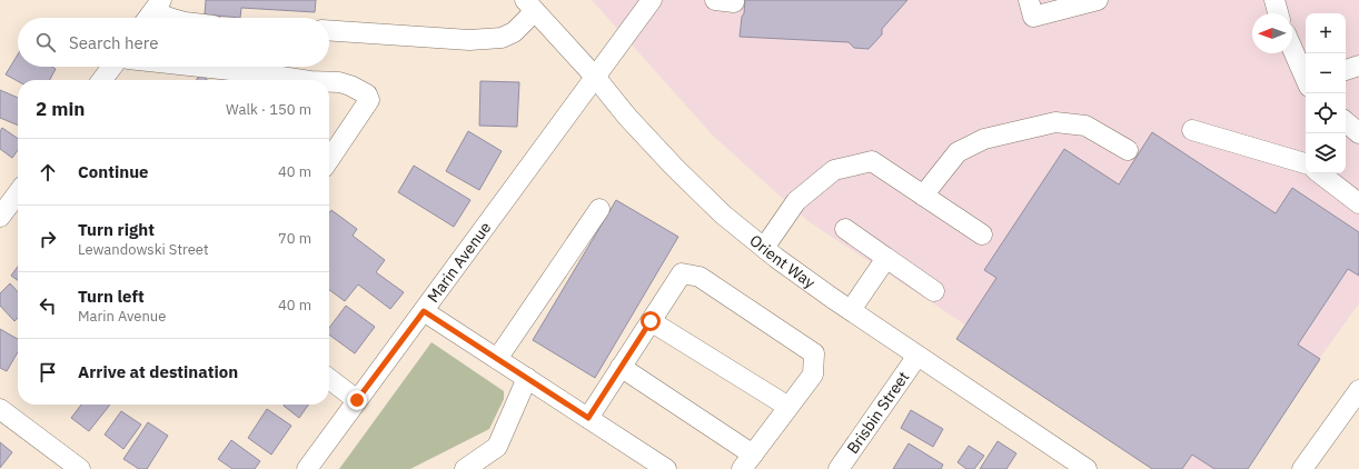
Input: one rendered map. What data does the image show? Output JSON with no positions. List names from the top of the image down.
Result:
{
  "streets": {
    "street": ["Orient Way", "Marin Avenue", "Brisbin Street"]
  },
  "crossings": [
    ["Orient Way", "Marin Avenue"],
    ["Orient Way", "Brisbin Street"]
  ],
  "north": "left",
  "page": {
    "map_buttons": ["+", "−"],
    "search": "Search here",
    "heading": ["2 min", "Walk · 150 m"],
    "list": [
      ["Continue", "40 m"],
      ["Turn right", "Lewandowski Street", "70 m"],
      ["Turn left", "Marin Avenue", "40 m"],
      "Arrive at destination"
    ]
  }
}
